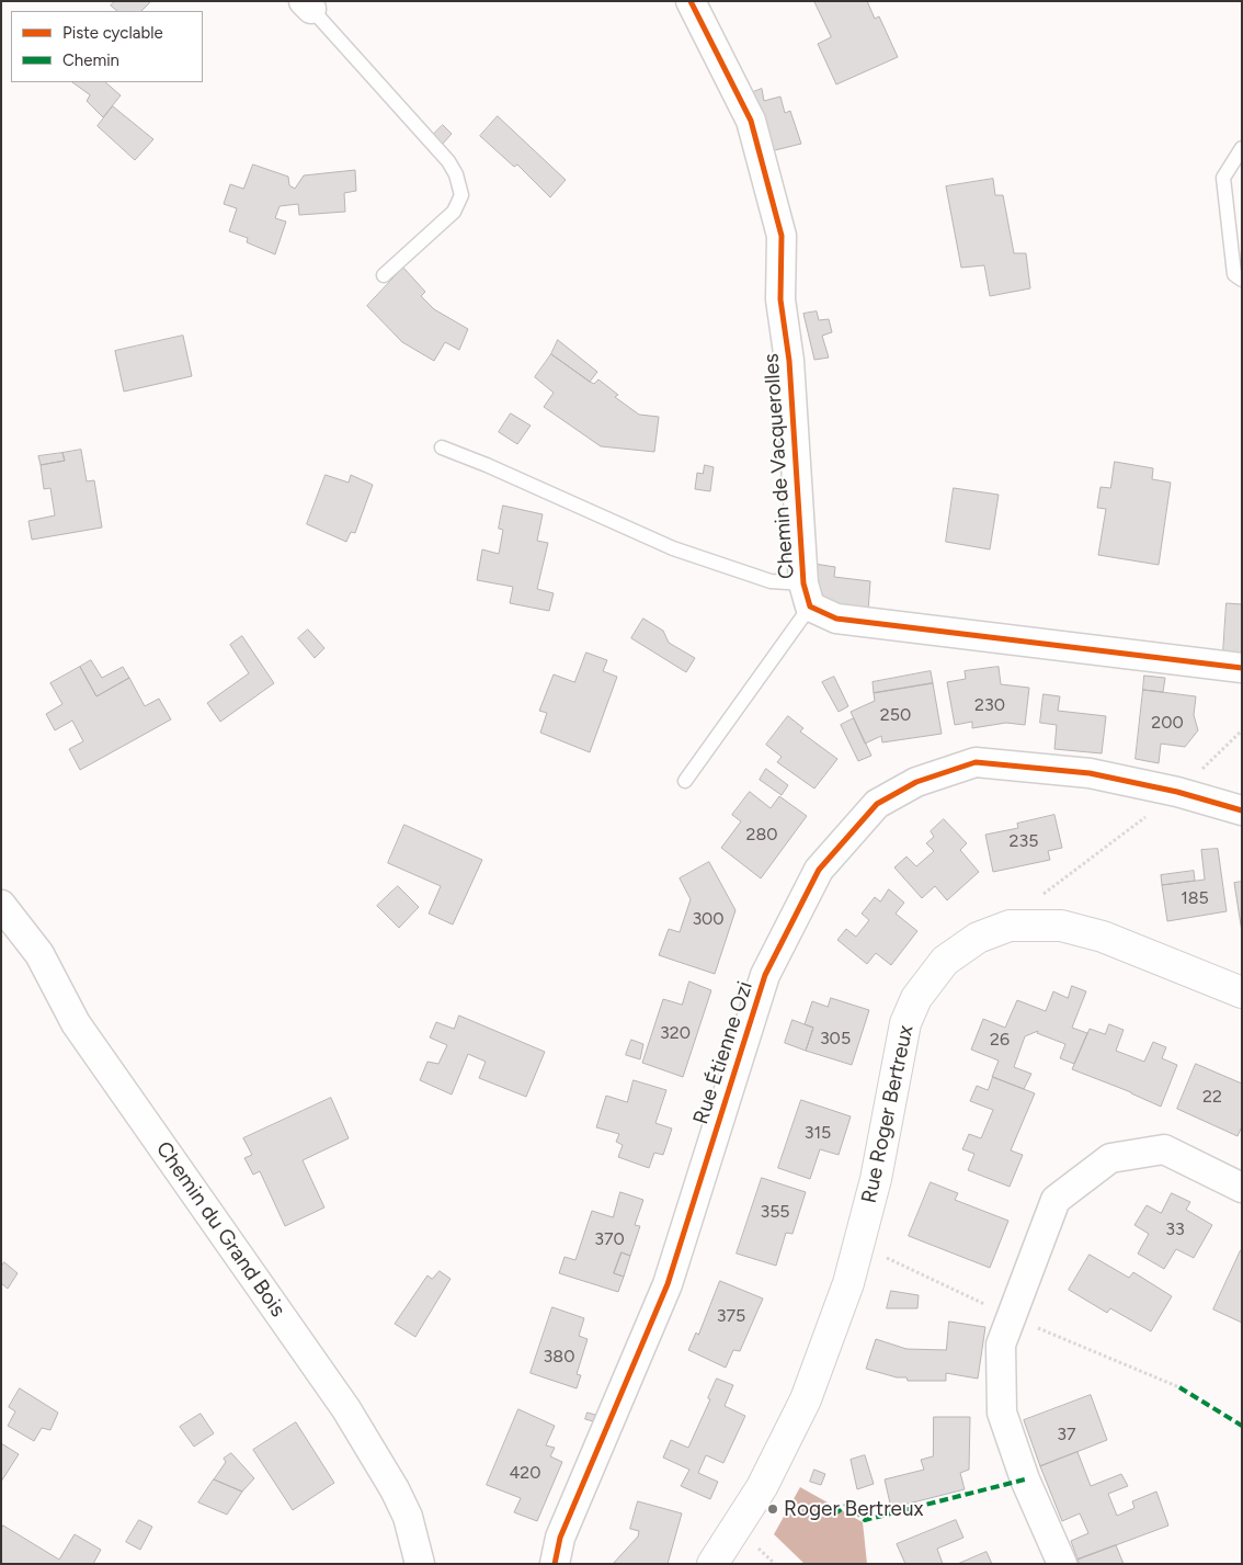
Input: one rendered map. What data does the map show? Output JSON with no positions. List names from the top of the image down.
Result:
{
  "streets": {
    "street": [
      "Chemin de Vacquerolles",
      "Rue Étienne Ozi",
      "Rue Roger Bertreux",
      "Chemin du Grand Bois"
    ]
  },
  "places": ["Roger Bertreux"],
  "house_numbers": [
    "230",
    "250",
    "200",
    "280",
    "235",
    "185",
    "300",
    "320",
    "305",
    "26",
    "22",
    "315",
    "355",
    "33",
    "370",
    "375",
    "380",
    "37",
    "420"
  ],
  "legend": ["Piste cyclable", "Chemin"]
}
